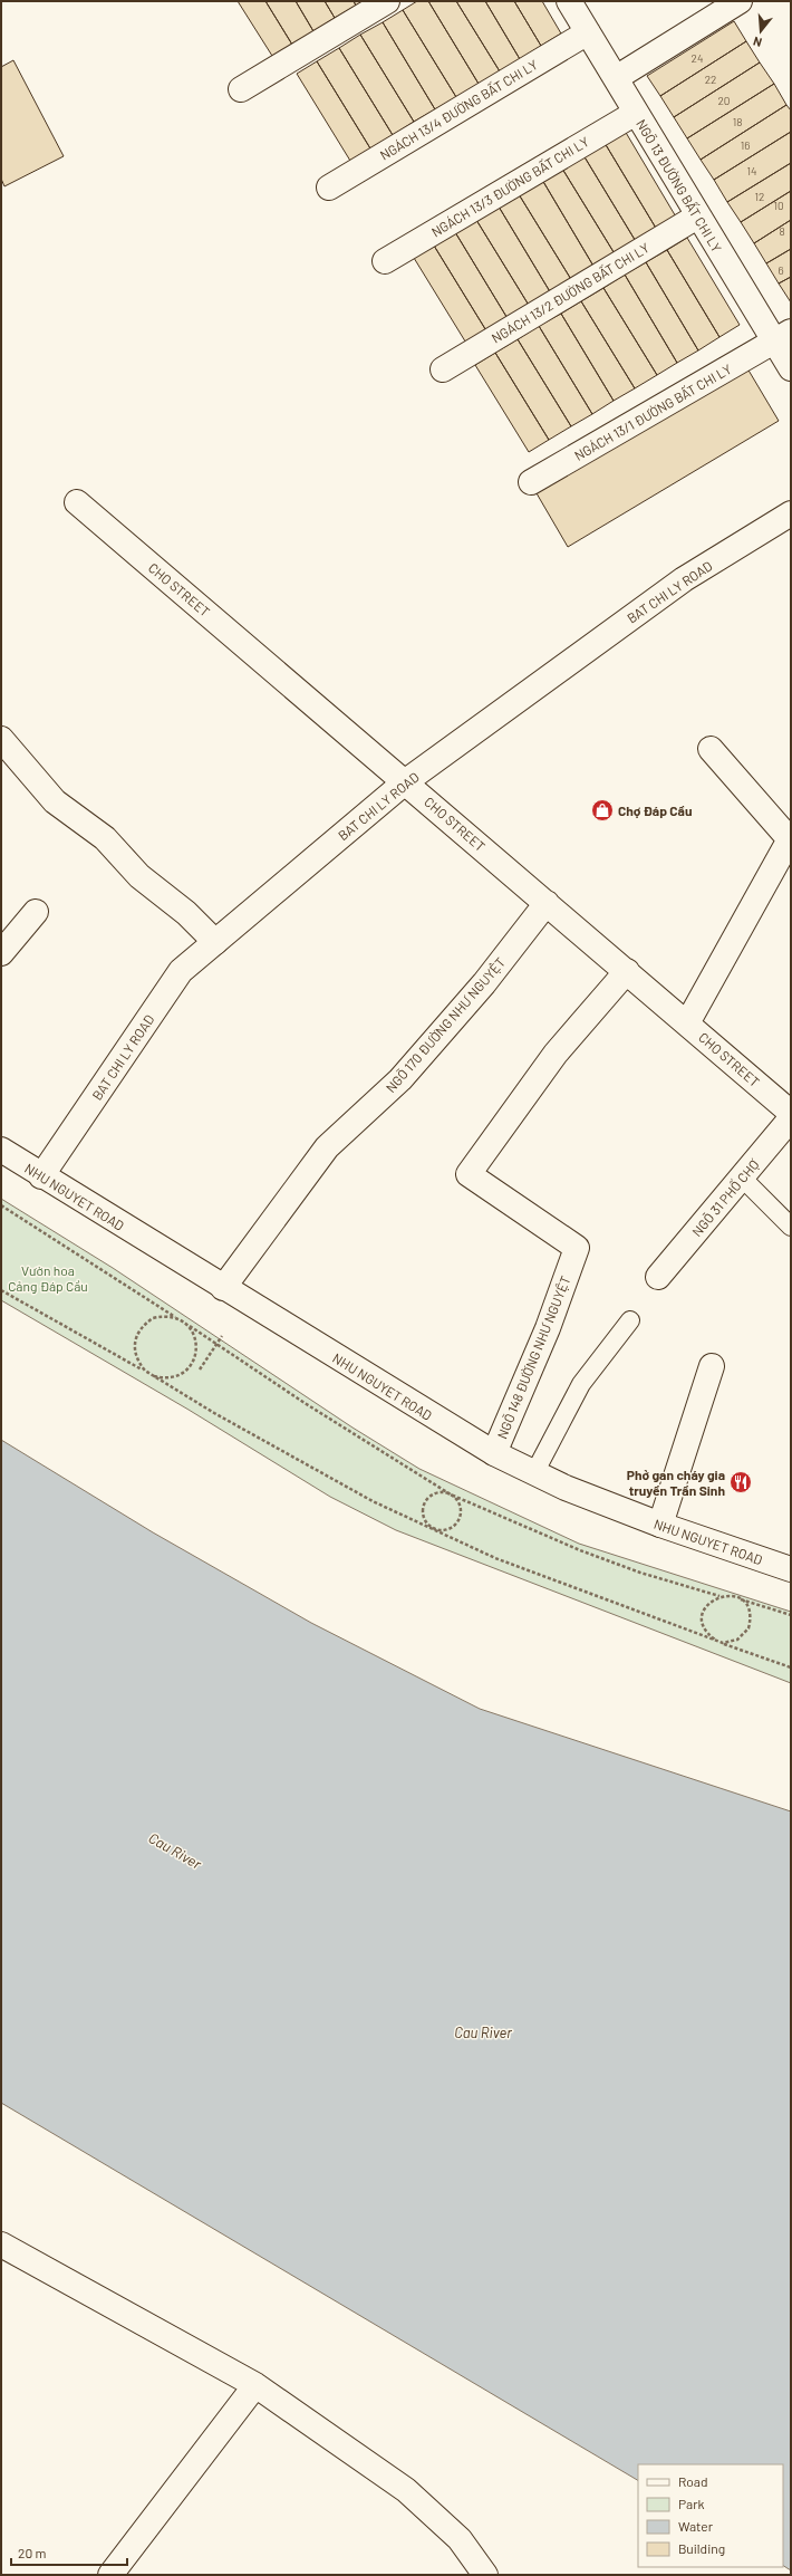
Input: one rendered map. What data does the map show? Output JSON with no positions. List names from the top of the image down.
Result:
{
  "streets": {
    "street": [
      "NGÁCH 13/4 ĐƯỜNG BẤT CHI LY",
      "NGÕ 13 ĐƯỜNG BẤT CHI LY",
      "NGÁCH 13/3 ĐƯỜNG BẤT CHI LY",
      "NGÁCH 13/2 ĐƯỜNG BẤT CHI LY",
      "NGÁCH 13/1 ĐƯỜNG BẤT CHI LY",
      "CHO STREET",
      "BAT CHI LY ROAD",
      "NGÕ 170 ĐƯỜNG NHƯ NGUYỆT",
      "NHU NGUYET ROAD",
      "NGÕ 31 PHỐ CHỢ",
      "NGÕ 148 ĐƯỜNG NHƯ NGUYỆT"
    ]
  },
  "crossings": [
    ["NGÁCH 13/4 ĐƯỜNG BẤT CHI LY", "NGÕ 13 ĐƯỜNG BẤT CHI LY"],
    ["NGÕ 13 ĐƯỜNG BẤT CHI LY", "NGÁCH 13/3 ĐƯỜNG BẤT CHI LY"],
    ["NGÕ 13 ĐƯỜNG BẤT CHI LY", "NGÁCH 13/2 ĐƯỜNG BẤT CHI LY"],
    ["NGÕ 13 ĐƯỜNG BẤT CHI LY", "NGÁCH 13/1 ĐƯỜNG BẤT CHI LY"],
    ["CHO STREET", "BAT CHI LY ROAD"],
    ["CHO STREET", "NGÕ 170 ĐƯỜNG NHƯ NGUYỆT"],
    ["CHO STREET", "NGÕ 148 ĐƯỜNG NHƯ NGUYỆT"],
    ["BAT CHI LY ROAD", "NHU NGUYET ROAD"],
    ["NGÕ 170 ĐƯỜNG NHƯ NGUYỆT", "NHU NGUYET ROAD"],
    ["NHU NGUYET ROAD", "NGÕ 148 ĐƯỜNG NHƯ NGUYỆT"]
  ],
  "water": ["Cau River"],
  "parks": ["Vườn hoa Cảng Đáp Cầu"],
  "places": {
    "shop": ["Chợ Đáp Cầu"],
    "restaurant": ["Phở gan cháy gia truyền Trần Sinh"]
  },
  "house_numbers": [
    "24",
    "22",
    "20",
    "18",
    "16",
    "14",
    "12",
    "10",
    "8",
    "6"
  ],
  "legend": [
    "Road",
    "Park",
    "Water",
    "Building"
  ],
  "scale_bar": "20 m",
  "north": "bottom"
}
